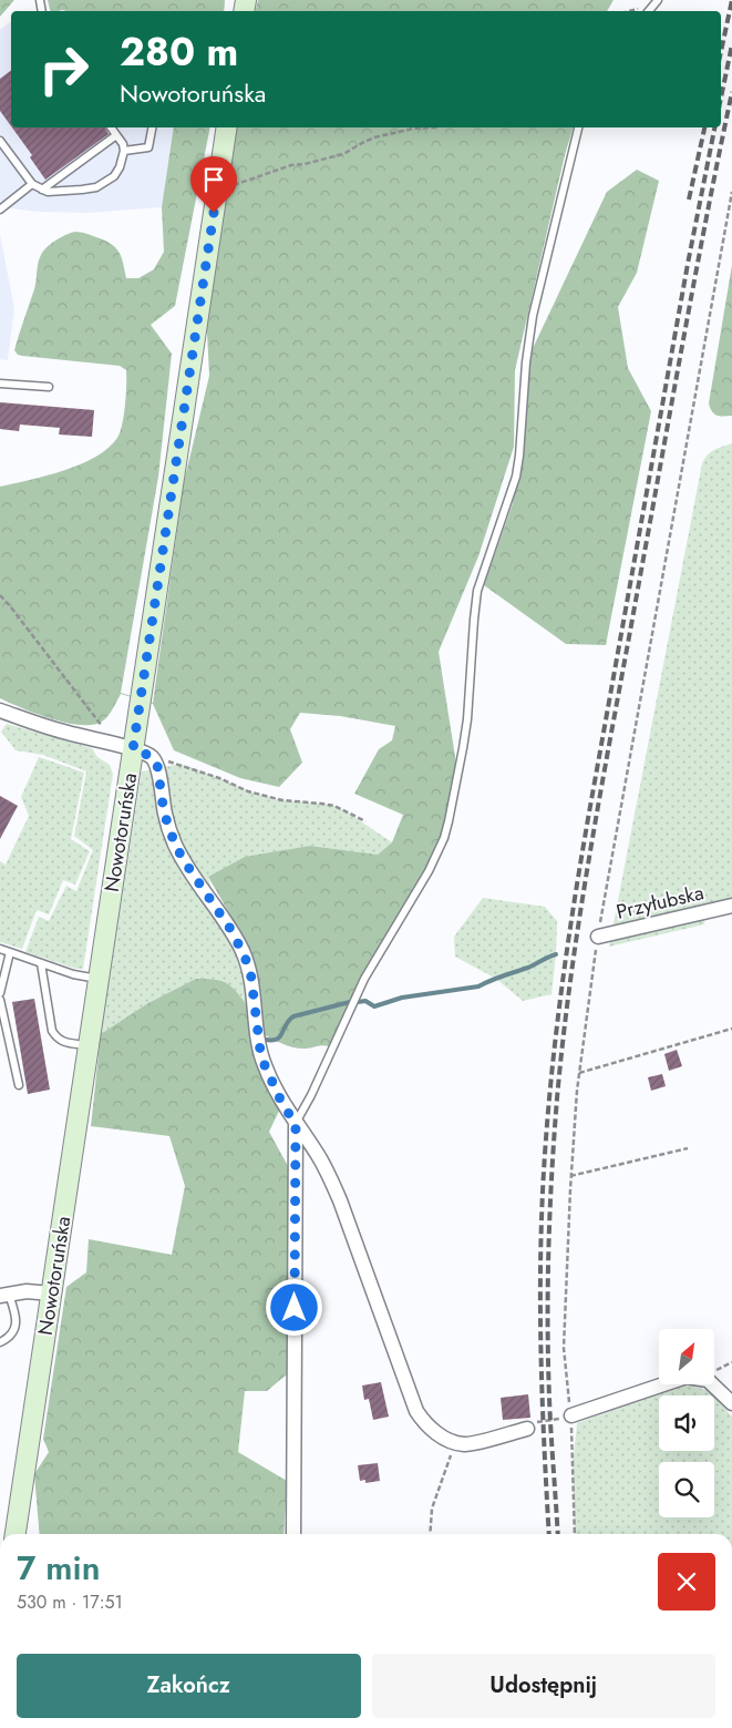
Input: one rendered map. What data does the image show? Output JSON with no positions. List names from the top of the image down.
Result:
{
  "streets": {
    "main road": ["Nowotoruńska"],
    "street": ["Przyłubska"]
  },
  "north": "top right",
  "page": {
    "turn": ["280 m", "Nowotoruńska"],
    "heading": ["7 min", "530 m · 17:51"],
    "buttons": ["Zakończ", "Udostępnij"]
  }
}
